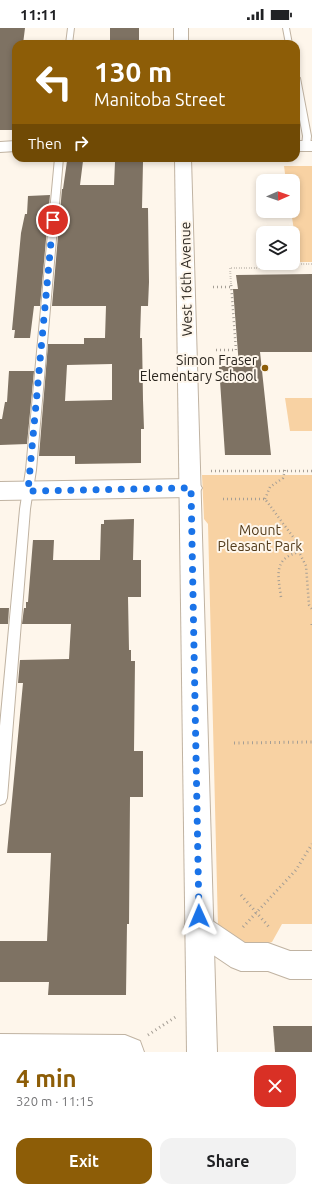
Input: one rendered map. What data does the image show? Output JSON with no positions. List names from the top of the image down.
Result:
{
  "streets": {
    "street": ["West 16th Avenue"]
  },
  "parks": ["Mount Pleasant Park"],
  "places": ["Simon Fraser Elementary School"],
  "north": "right",
  "page": {
    "status": "11:11",
    "turn": ["130 m", "Manitoba Street"],
    "then": "Then",
    "heading": ["4 min", "320 m · 11:15"],
    "buttons": ["Exit", "Share"]
  }
}
